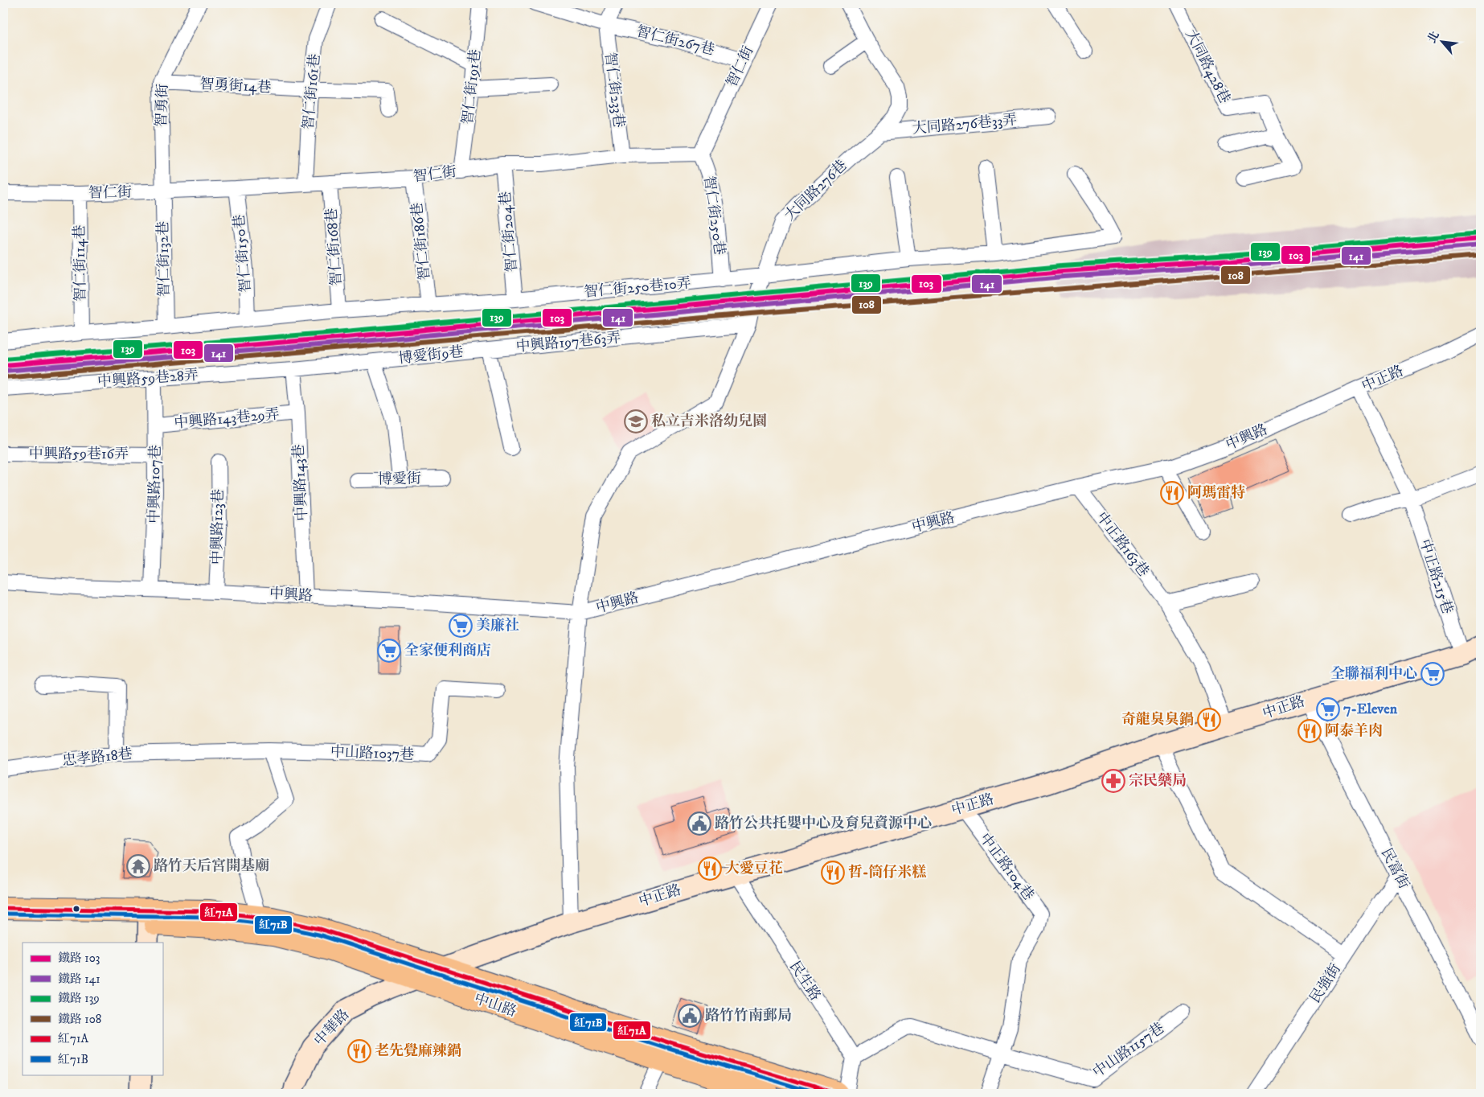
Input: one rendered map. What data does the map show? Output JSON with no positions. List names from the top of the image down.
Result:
{
  "streets": {
    "main road": ["中山路"],
    "street": [
      "智仁街267巷",
      "智仁街",
      "大同路428巷",
      "智勇街14巷",
      "智仁街191巷",
      "智仁街233巷",
      "智仁街161巷",
      "智勇街",
      "大同路276巷33弄",
      "大同路276巷",
      "智仁街250巷",
      "智仁街204巷",
      "智仁街186巷",
      "智仁街168巷",
      "智仁街150巷",
      "智仁街132巷",
      "智仁街114巷",
      "智仁街250巷10弄",
      "中興路197巷63弄",
      "博愛街9巷",
      "中興路59巷28弄",
      "中正路",
      "中興路143巷29弄",
      "中興路",
      "中興路59巷16弄",
      "博愛街",
      "中興路143巷",
      "中興路107巷",
      "中興路123巷",
      "中正路163巷",
      "中正路215巷",
      "中山路1037巷",
      "忠孝路18巷",
      "中正路104巷",
      "民富街",
      "民生路",
      "民強街",
      "中華路",
      "中山路1157巷"
    ]
  },
  "crossings": [
    ["智仁街267巷", "智仁街"],
    ["智仁街267巷", "智仁街233巷"],
    ["智仁街", "智仁街191巷"],
    ["智仁街", "智仁街233巷"],
    ["智仁街", "智仁街161巷"],
    ["智仁街", "智勇街"],
    ["智仁街", "智仁街250巷"],
    ["智仁街", "智仁街204巷"],
    ["智仁街", "智仁街186巷"],
    ["智仁街", "智仁街168巷"],
    ["智仁街", "智仁街150巷"],
    ["智仁街", "智仁街132巷"],
    ["智仁街", "智仁街114巷"],
    ["智勇街14巷", "智仁街161巷"],
    ["智勇街14巷", "智勇街"],
    ["智勇街", "智仁街132巷"],
    ["大同路276巷33弄", "大同路276巷"],
    ["大同路276巷", "智仁街250巷10弄"],
    ["大同路276巷", "中興路197巷63弄"],
    ["大同路276巷", "中興路"],
    ["智仁街250巷", "智仁街250巷10弄"],
    ["智仁街204巷", "智仁街250巷10弄"],
    ["智仁街186巷", "智仁街250巷10弄"],
    ["智仁街168巷", "智仁街250巷10弄"],
    ["智仁街150巷", "智仁街250巷10弄"],
    ["智仁街132巷", "智仁街250巷10弄"],
    ["智仁街114巷", "智仁街250巷10弄"],
    ["中興路197巷63弄", "博愛街9巷"],
    ["博愛街9巷", "中興路59巷28弄"],
    ["博愛街9巷", "中興路143巷"],
    ["中興路59巷28弄", "中興路143巷"],
    ["中興路59巷28弄", "中興路107巷"],
    ["中正路", "中興路"],
    ["中正路", "中正路163巷"],
    ["中正路", "中正路215巷"],
    ["中正路", "中正路104巷"],
    ["中正路", "民富街"],
    ["中正路", "民生路"],
    ["中正路", "中山路"],
    ["中正路", "中華路"],
    ["中興路143巷29弄", "中興路143巷"],
    ["中興路143巷29弄", "中興路107巷"],
    ["中興路", "中興路143巷"],
    ["中興路", "中興路107巷"],
    ["中興路", "中興路123巷"],
    ["中興路", "中正路163巷"],
    ["中興路59巷16弄", "中興路107巷"],
    ["中山路1037巷", "忠孝路18巷"],
    ["中正路104巷", "中山路1157巷"],
    ["民富街", "民強街"],
    ["民生路", "中山路1157巷"],
    ["中山路", "中華路"]
  ],
  "places": {
    "school or university": ["私立吉米洛幼兒園"],
    "restaurant": [
      "阿瑪雷特",
      "奇龍臭臭鍋",
      "阿泰羊肉",
      "大愛豆花",
      "哲-筒仔米糕",
      "老先覺麻辣鍋"
    ],
    "supermarket": [
      "美廉社",
      "全家便利商店",
      "全聯福利中心",
      "7-Eleven"
    ],
    "pharmacy": ["宗民藥局"],
    "public building": ["路竹公共托嬰中心及育兒資源中心", "路竹竹南郵局"],
    "temple": ["路竹天后宮開基廟"]
  },
  "lines": [
    "rail line 139",
    "rail line 103",
    "rail line 141",
    "rail line 108",
    "transit line 紅71A",
    "transit line 紅71B"
  ],
  "legend": [
    "鐵路 103",
    "鐵路 141",
    "鐵路 139",
    "鐵路 108",
    "紅71A",
    "紅71B"
  ],
  "north": "top left"
}
